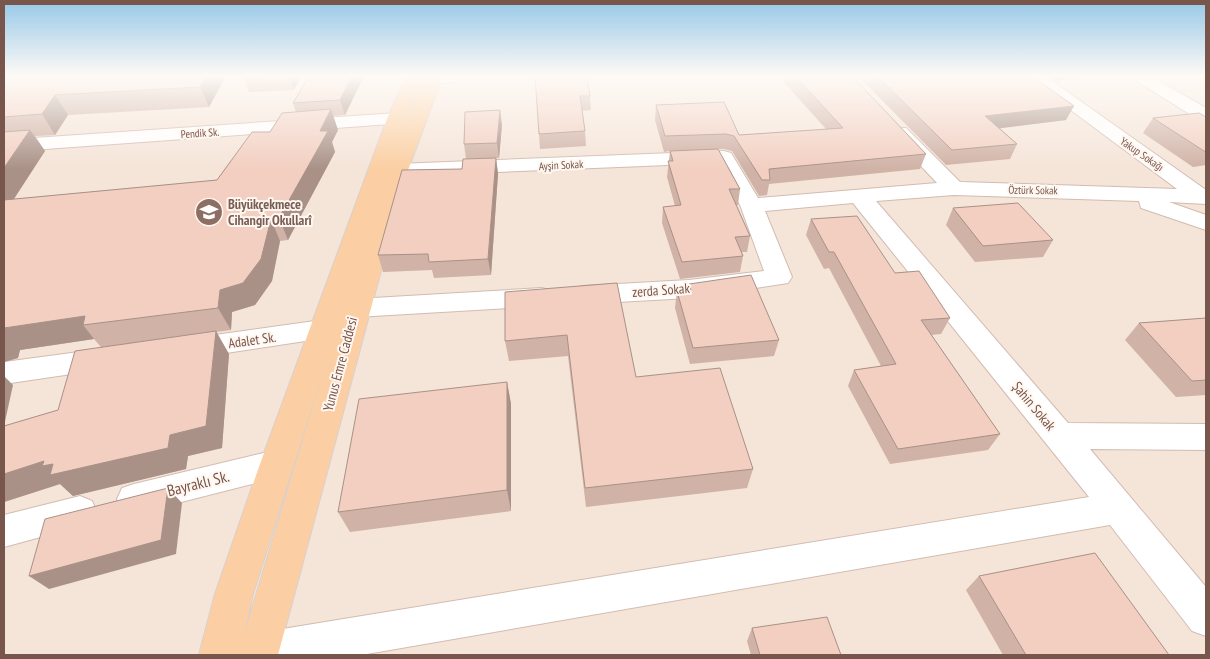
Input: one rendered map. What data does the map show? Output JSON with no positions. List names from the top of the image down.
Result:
{
  "streets": {
    "main road": ["Yunus Emre Caddesi"],
    "street": [
      "Pendik Sk.",
      "Yakup Sokağı",
      "Ayşin Sokak",
      "Öztürk Sokak",
      "zerda Sokak",
      "Adalet Sk.",
      "Şahin Sokak",
      "Bayraklı Sk."
    ]
  },
  "crossings": [
    ["Yakup Sokağı", "Öztürk Sokak"],
    ["Ayşin Sokak", "zerda Sokak"],
    ["Ayşin Sokak", "Yunus Emre Caddesi"],
    ["Öztürk Sokak", "Şahin Sokak"],
    ["zerda Sokak", "Yunus Emre Caddesi"]
  ],
  "places": {
    "school or university": ["Büyükçekmece Cihangir Okullarî"]
  }
}
